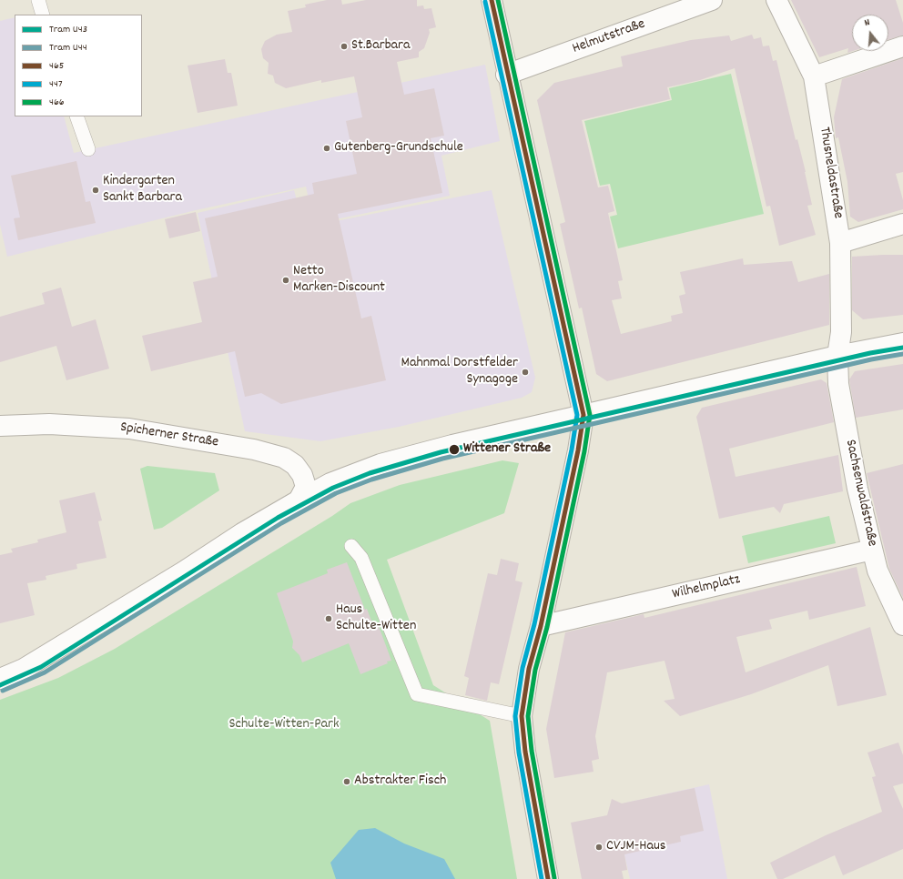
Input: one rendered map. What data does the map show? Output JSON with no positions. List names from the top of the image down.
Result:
{
  "streets": {
    "street": [
      "Helmutstraße",
      "Thusneldastraße",
      "Spicherner Straße",
      "Sachsenwaldstraße",
      "Wilhelmplatz"
    ]
  },
  "crossings": [
    ["Thusneldastraße", "Sachsenwaldstraße"],
    ["Sachsenwaldstraße", "Wilhelmplatz"]
  ],
  "parks": ["Schulte-Witten-Park"],
  "places": [
    "St.Barbara",
    "Gutenberg-Grundschule",
    "Kindergarten Sankt Barbara",
    "Netto Marken-Discount",
    "Mahnmal Dorstfelder Synagoge",
    "Wittener Straße",
    "Haus Schulte-Witten",
    "Abstrakter Fisch",
    "CVJM-Haus"
  ],
  "lines": [
    "transit line 465",
    "transit line 466",
    "transit line 447",
    "tram line U43",
    "tram line U44"
  ],
  "legend": [
    "Tram U43",
    "Tram U44",
    "465",
    "447",
    "466"
  ],
  "north": "top"
}
